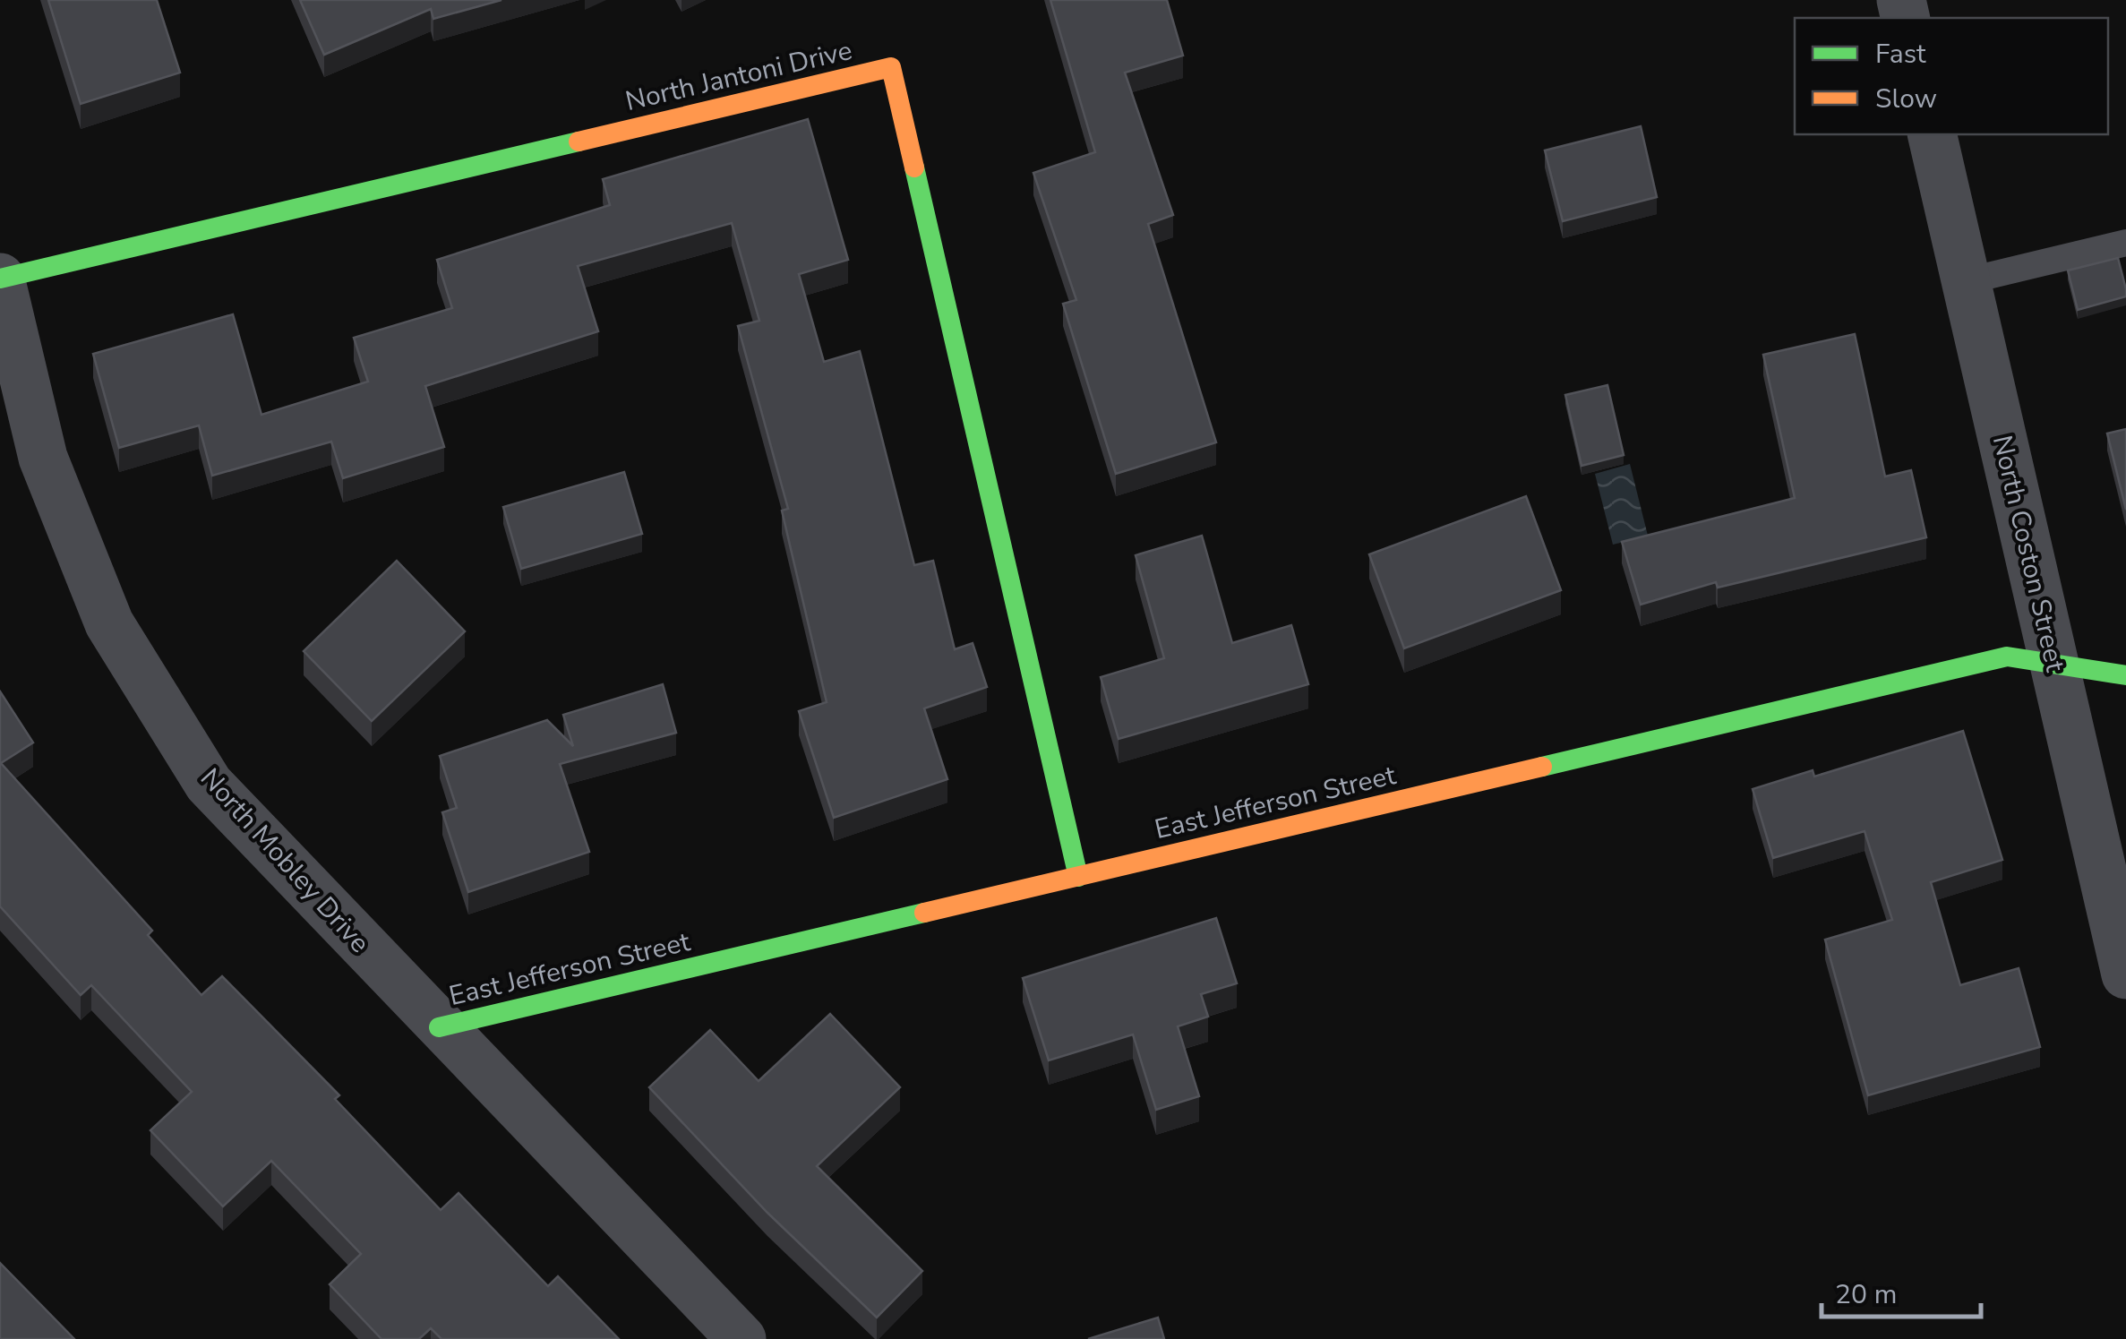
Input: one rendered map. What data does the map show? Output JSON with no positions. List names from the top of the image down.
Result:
{
  "streets": {
    "street": [
      "North Jantoni Drive",
      "North Coston Street",
      "East Jefferson Street",
      "North Mobley Drive"
    ]
  },
  "crossings": [
    ["North Jantoni Drive", "East Jefferson Street"],
    ["North Jantoni Drive", "North Mobley Drive"],
    ["North Coston Street", "East Jefferson Street"],
    ["East Jefferson Street", "North Mobley Drive"]
  ],
  "legend": ["Fast", "Slow"],
  "scale_bar": "20 m"
}
